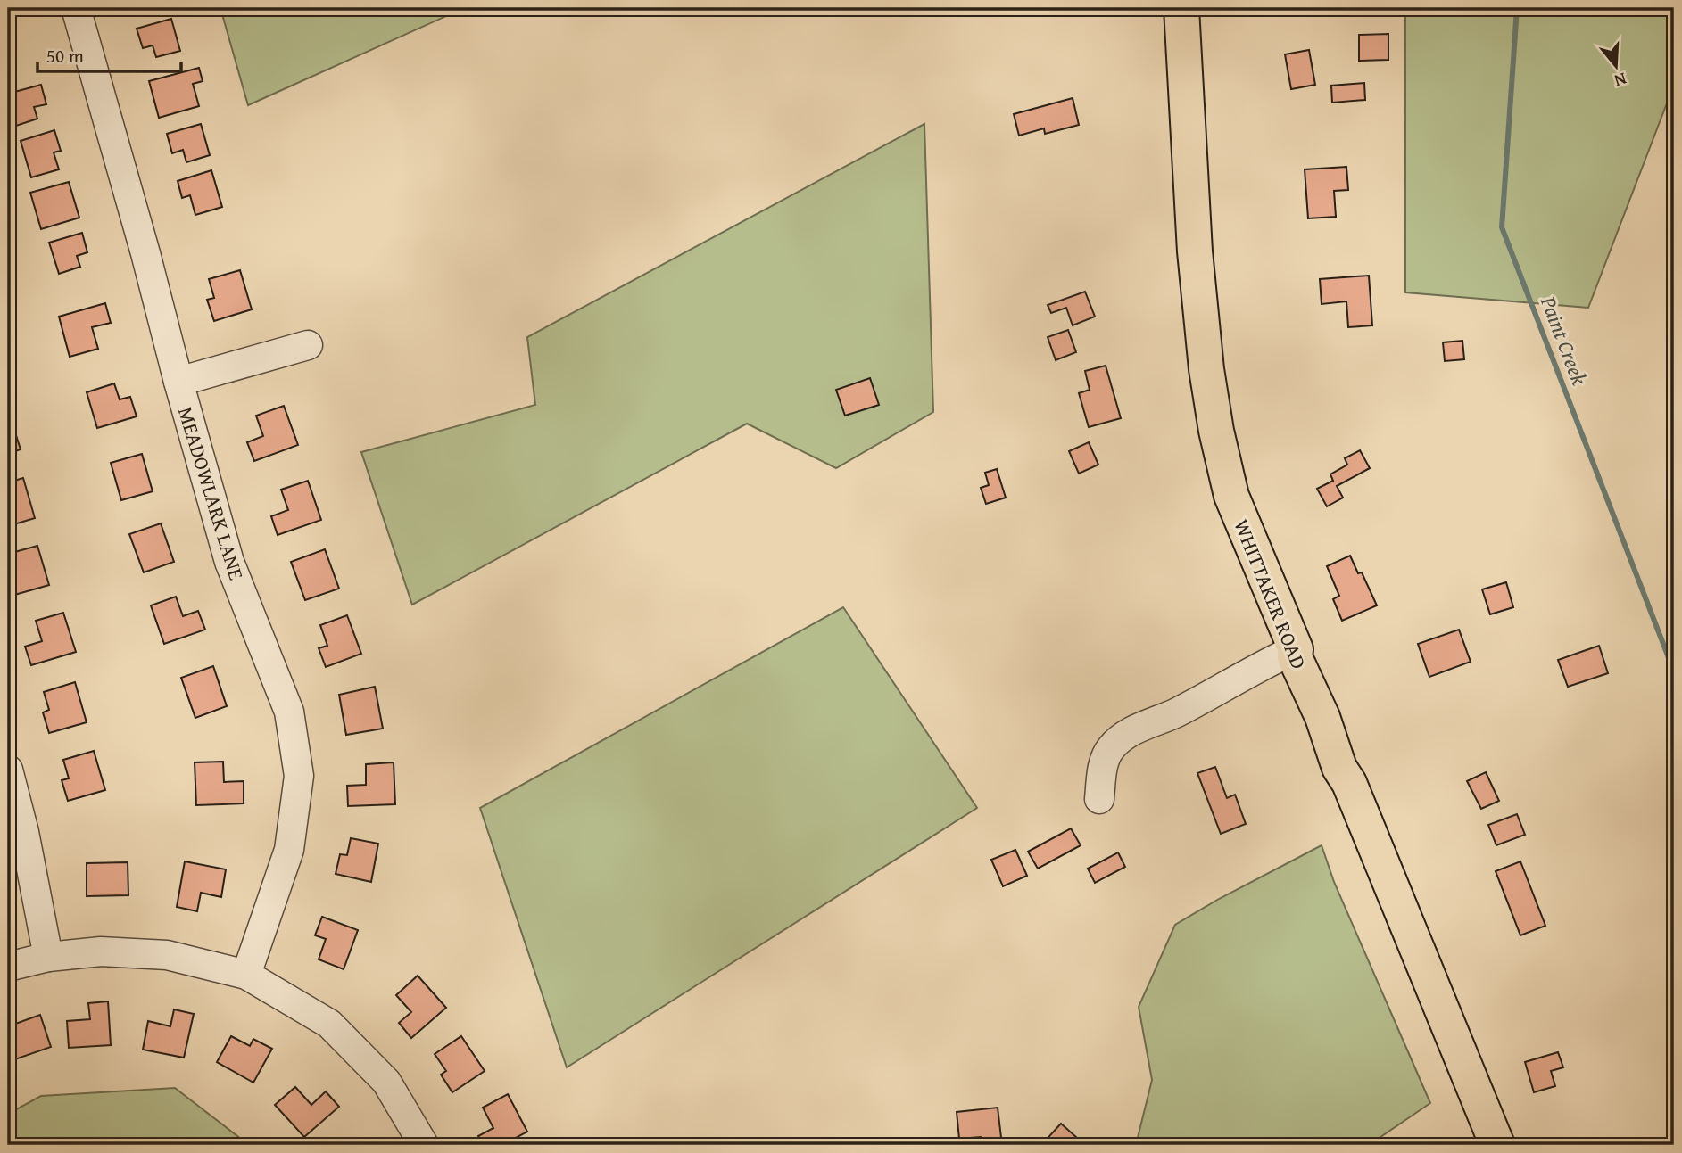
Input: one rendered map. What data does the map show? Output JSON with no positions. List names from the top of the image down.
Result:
{
  "streets": {
    "main road": ["WHITTAKER ROAD"],
    "street": ["MEADOWLARK LANE"]
  },
  "water": ["Paint Creek"],
  "scale_bar": "50 m",
  "north": "bottom"
}
